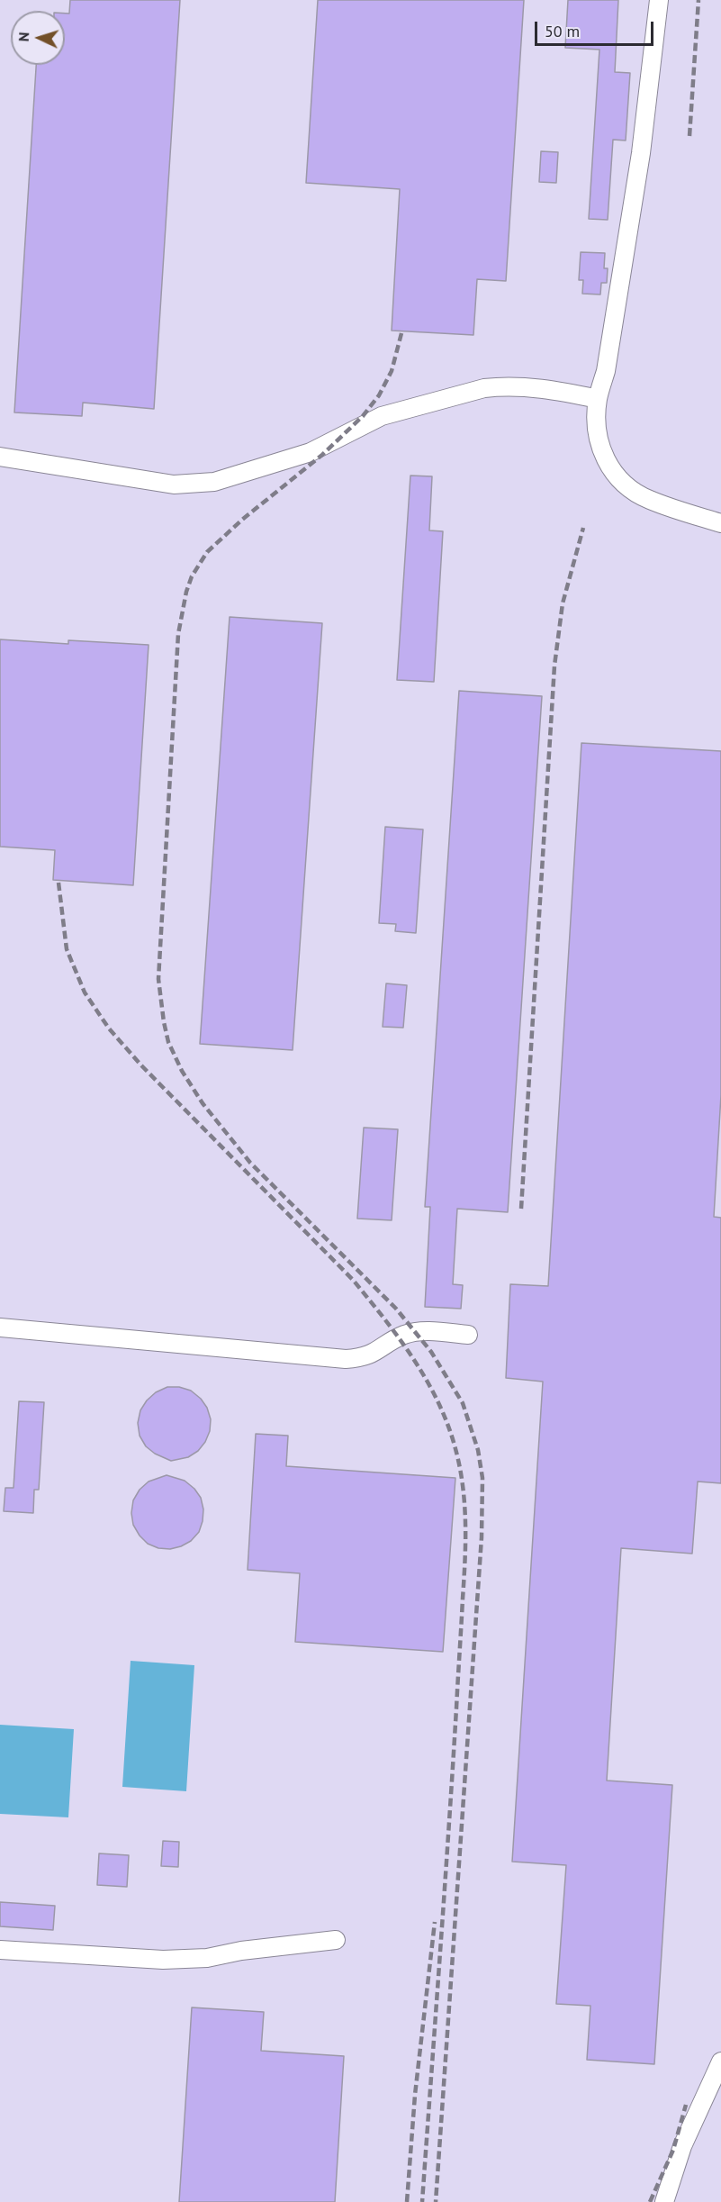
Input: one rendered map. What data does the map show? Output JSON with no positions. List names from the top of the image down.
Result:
{
  "scale_bar": "50 m",
  "north": "left"
}
